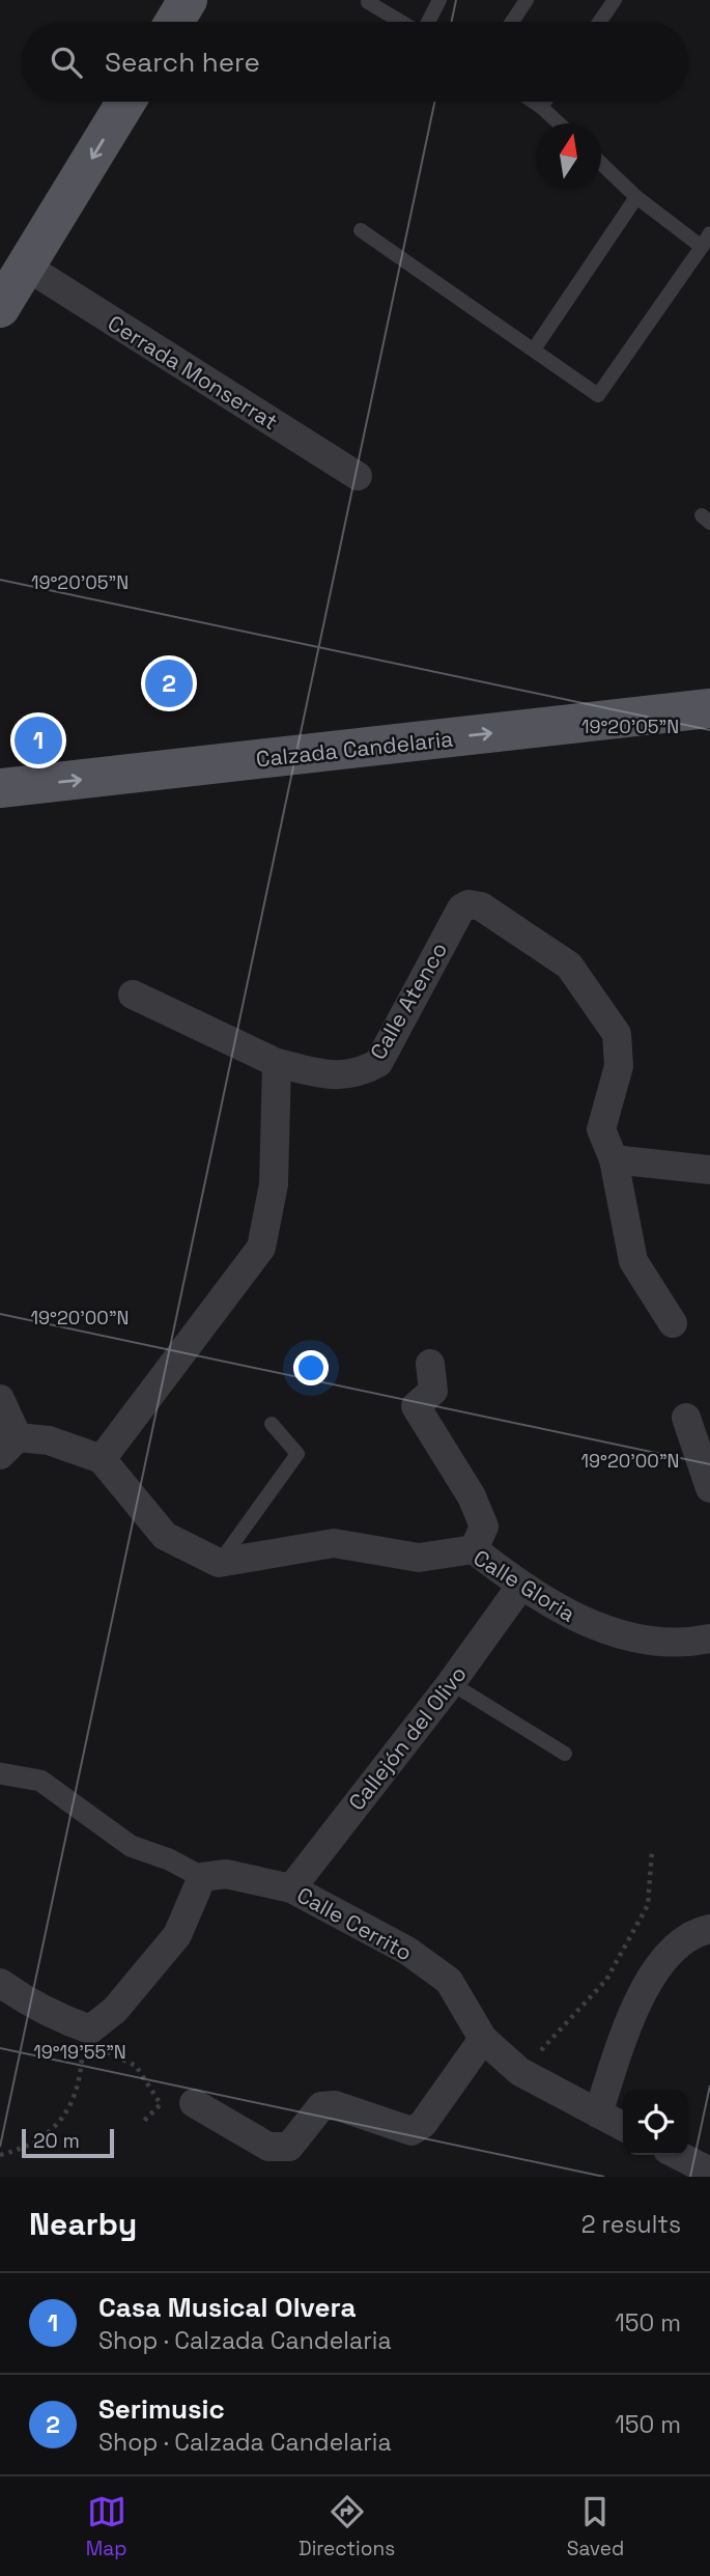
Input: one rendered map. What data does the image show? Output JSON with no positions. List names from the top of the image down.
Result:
{
  "streets": {
    "main road": ["Calzada Candelaria"],
    "street": [
      "Cerrada Monserrat",
      "Calle Atenco",
      "Calle Gloria",
      "Callejón del Olivo",
      "Calle Cerrito"
    ]
  },
  "crossings": [
    ["Calle Gloria", "Callejón del Olivo"],
    ["Callejón del Olivo", "Calle Cerrito"]
  ],
  "one_way": ["Calzada Candelaria"],
  "scale_bar": "20 m",
  "north": "top",
  "page": {
    "search": "Search here",
    "pins": ["2", "1"],
    "scale": "20 m",
    "heading": ["Nearby", "2 results"],
    "list": [
      {
        "mark": "1",
        "name": "Casa Musical Olvera",
        "note": "Shop · Calzada Candelaria",
        "value": "150 m"
      },
      {
        "mark": "2",
        "name": "Serimusic",
        "note": "Shop · Calzada Candelaria",
        "value": "150 m"
      }
    ],
    "nav": ["Map", "Directions", "Saved"]
  },
  "coordinates": ["19°20'05\"N", "19°20'00\"N", "19°19'55\"N"]
}
